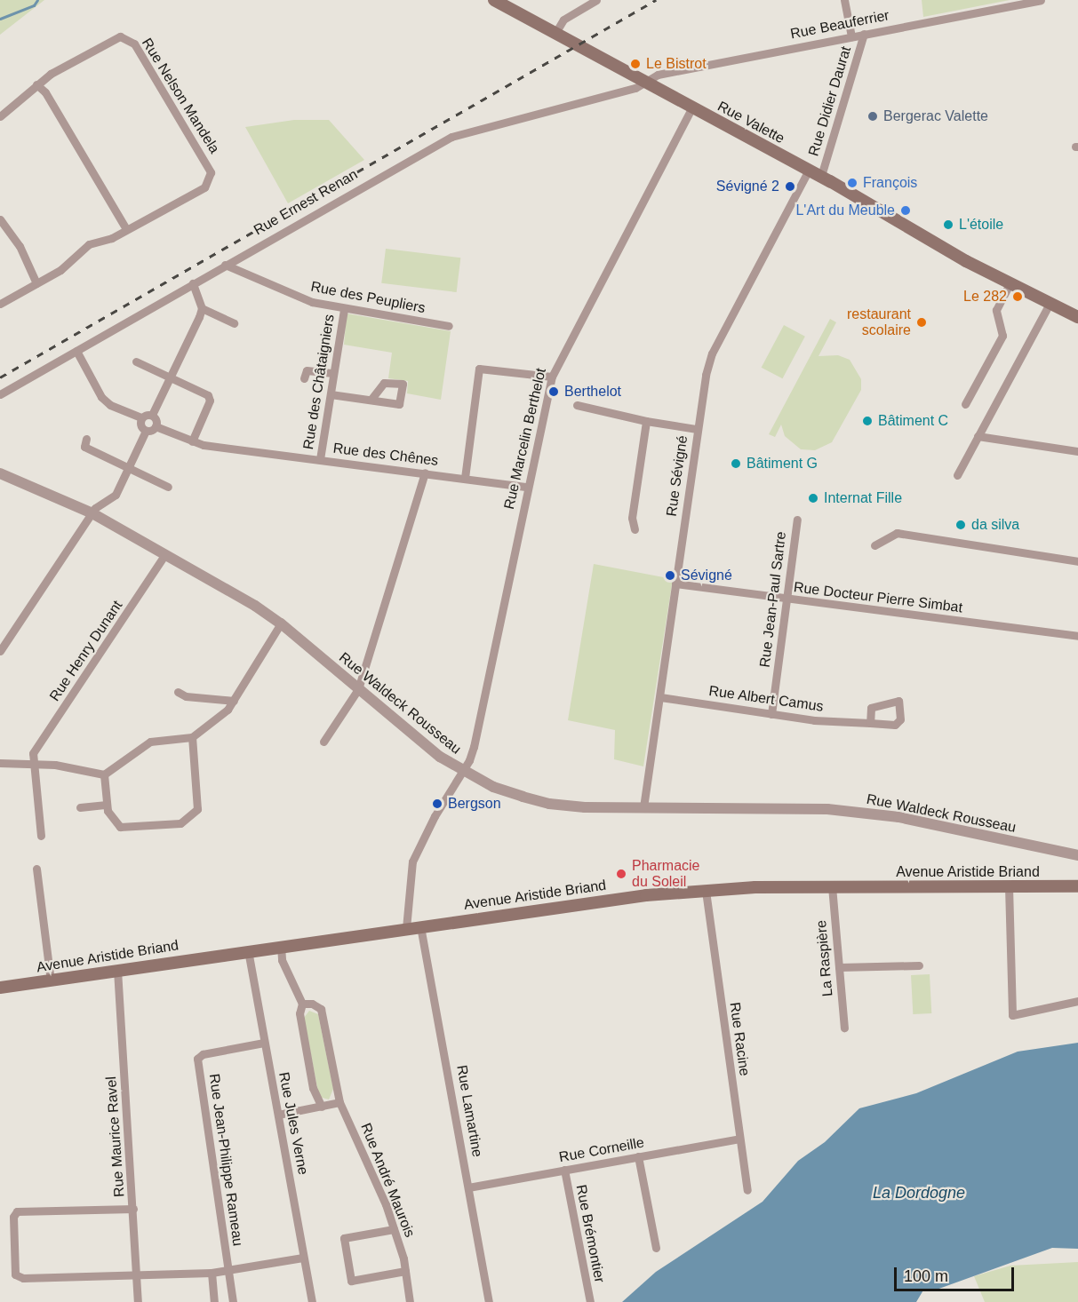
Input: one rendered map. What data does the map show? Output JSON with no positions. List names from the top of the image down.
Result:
{
  "streets": {
    "main road": ["Rue Valette", "Avenue Aristide Briand"],
    "street": [
      "Rue Beauferrier",
      "Rue Nelson Mandela",
      "Rue Didier Daurat",
      "Rue Ernest Renan",
      "Rue des Peupliers",
      "Rue des Châtaigniers",
      "Rue Marcelin Berthelot",
      "Rue des Chênes",
      "Rue Sévigné",
      "Rue Docteur Pierre Simbat",
      "Rue Jean-Paul Sartre",
      "Rue Henry Dunant",
      "Rue Albert Camus",
      "Rue Waldeck Rousseau",
      "La Raspière",
      "Rue Racine",
      "Rue Lamartine",
      "Rue Jules Verne",
      "Rue Maurice Ravel",
      "Rue Corneille",
      "Rue Jean-Philippe Rameau",
      "Rue André Maurois",
      "Rue Brémontier"
    ]
  },
  "crossings": [
    ["Rue Beauferrier", "Rue Didier Daurat"],
    ["Rue Beauferrier", "Rue Valette"],
    ["Rue Beauferrier", "Rue Ernest Renan"],
    ["Rue Didier Daurat", "Rue Valette"],
    ["Rue Valette", "Rue Ernest Renan"],
    ["Rue Valette", "Rue Marcelin Berthelot"],
    ["Rue Valette", "Rue Sévigné"],
    ["Rue Ernest Renan", "Rue des Peupliers"],
    ["Rue des Peupliers", "Rue des Châtaigniers"],
    ["Rue des Châtaigniers", "Rue des Chênes"],
    ["Rue Marcelin Berthelot", "Rue des Chênes"],
    ["Rue Marcelin Berthelot", "Rue Waldeck Rousseau"],
    ["Rue Marcelin Berthelot", "Avenue Aristide Briand"],
    ["Rue Sévigné", "Rue Docteur Pierre Simbat"],
    ["Rue Sévigné", "Rue Albert Camus"],
    ["Rue Sévigné", "Rue Waldeck Rousseau"],
    ["Rue Docteur Pierre Simbat", "Rue Jean-Paul Sartre"],
    ["Rue Jean-Paul Sartre", "Rue Albert Camus"],
    ["Rue Henry Dunant", "Rue Waldeck Rousseau"],
    ["Avenue Aristide Briand", "La Raspière"],
    ["Avenue Aristide Briand", "Rue Racine"],
    ["Avenue Aristide Briand", "Rue Lamartine"],
    ["Avenue Aristide Briand", "Rue Jules Verne"],
    ["Avenue Aristide Briand", "Rue Maurice Ravel"],
    ["Rue Racine", "Rue Corneille"],
    ["Rue Lamartine", "Rue Corneille"],
    ["Rue Jules Verne", "Rue Jean-Philippe Rameau"],
    ["Rue Corneille", "Rue Brémontier"]
  ],
  "water": ["La Dordogne"],
  "places": [
    "Le Bistrot",
    "Bergerac Valette",
    "François",
    "Sévigné 2",
    "L'Art du Meuble",
    "L'étoile",
    "Le 282",
    "restaurant scolaire",
    "Berthelot",
    "Bâtiment C",
    "Bâtiment G",
    "Internat Fille",
    "da silva",
    "Sévigné",
    "Bergson",
    "Pharmacie du Soleil"
  ],
  "scale_bar": "100 m"
}
